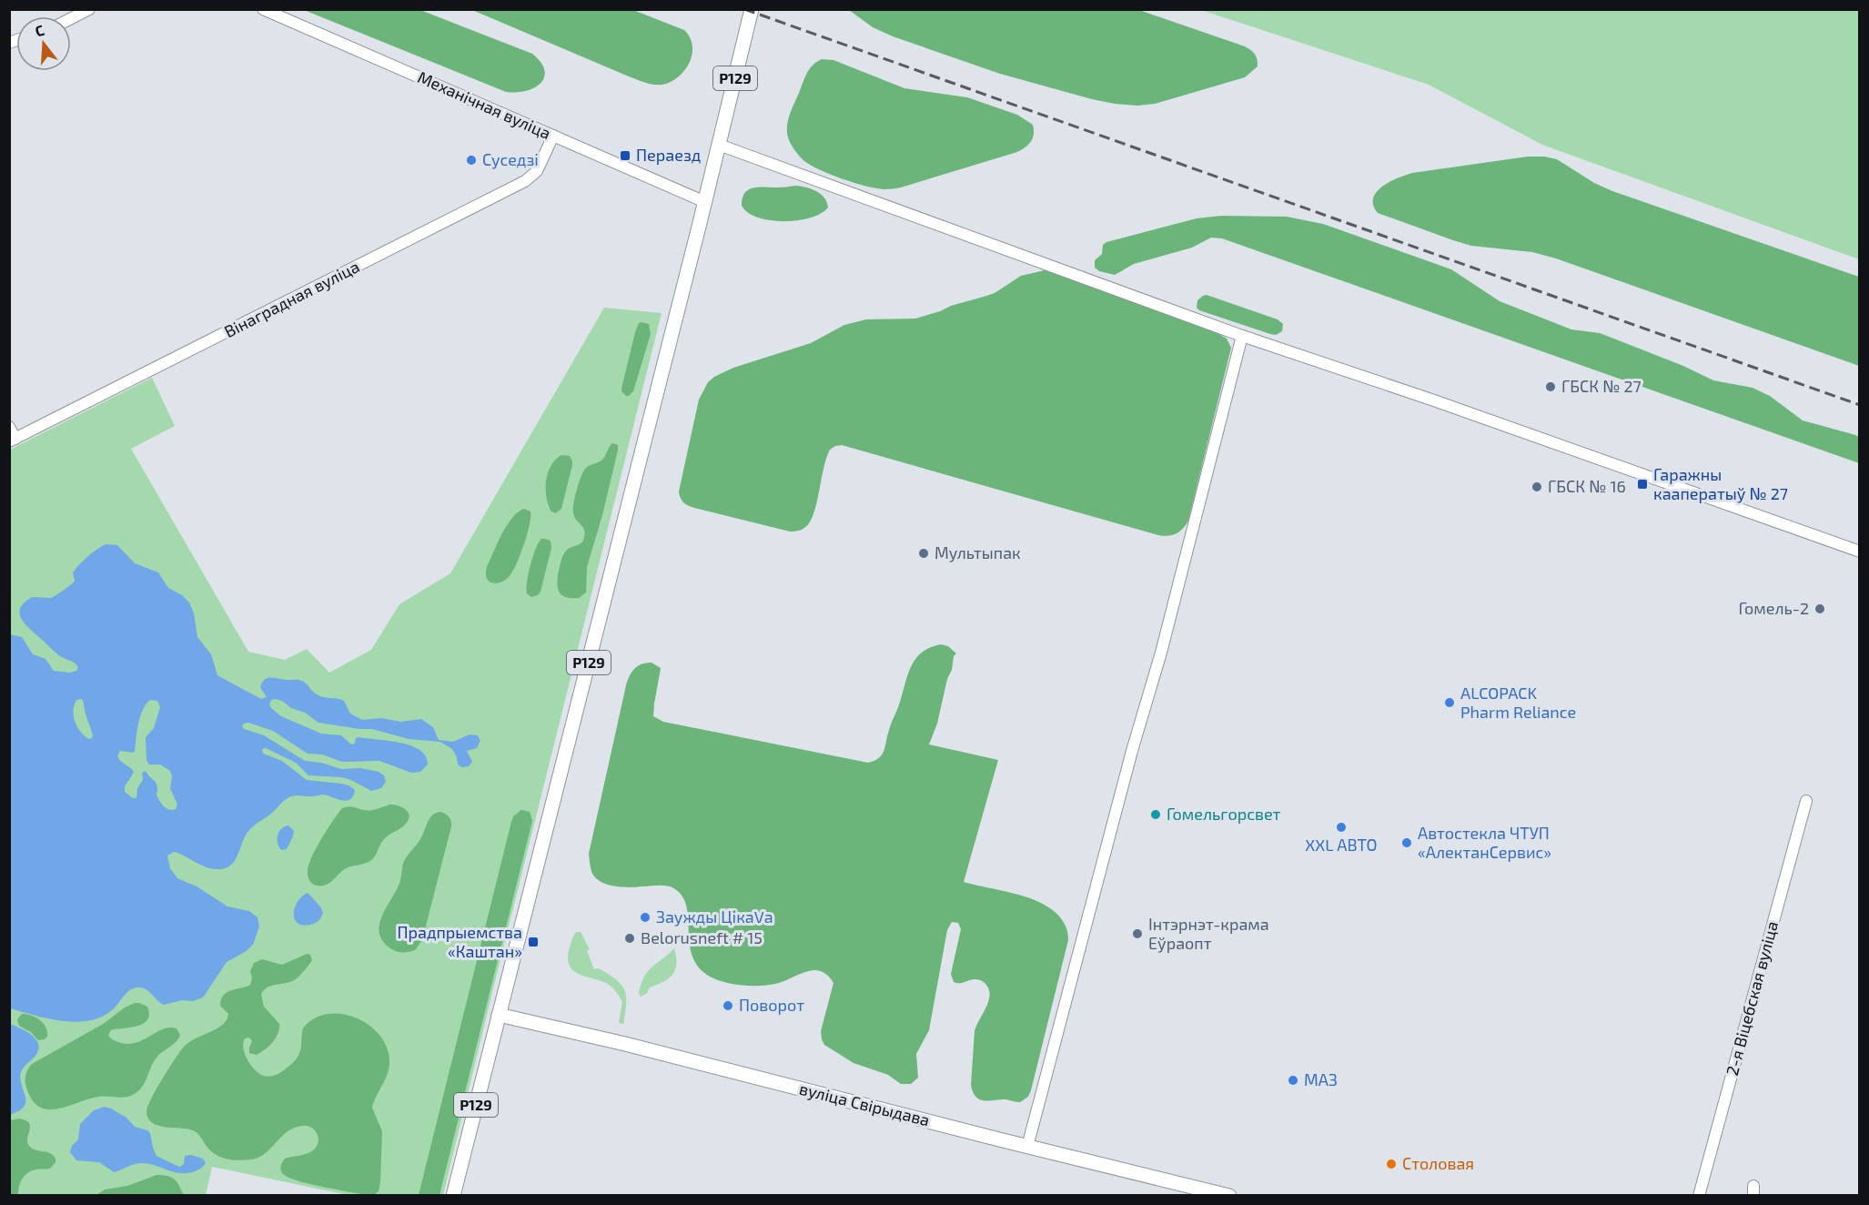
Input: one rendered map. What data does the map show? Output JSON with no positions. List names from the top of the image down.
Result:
{
  "streets": {
    "main road": ["Р129", "вуліца Свірыдава"],
    "street": ["Механічная вуліца", "Вінаградная вуліца", "2-я Віцебская вуліца"]
  },
  "crossings": [
    ["Р129", "Механічная вуліца"],
    ["Р129", "вуліца Свірыдава"],
    ["Механічная вуліца", "Вінаградная вуліца"]
  ],
  "places": {
    "transit": ["Пераезд", "Гаражны кааператыў № 27", "Прадпрыемства «Каштан»"],
    "other": [
      "Суседзі",
      "ГБСК № 27",
      "ГБСК № 16",
      "Мультыпак",
      "Гомель-2",
      "ALCOPACK Pharm Reliance",
      "Гомельгорсвет",
      "XXL АВТО",
      "Автостекла ЧТУП «АлектанСервис»",
      "Заужды ЦікаVа",
      "Інтэрнэт-крама Еўраопт",
      "Belorusneft # 15",
      "Поворот",
      "МАЗ",
      "Столовая"
    ]
  },
  "north": "top"
}
